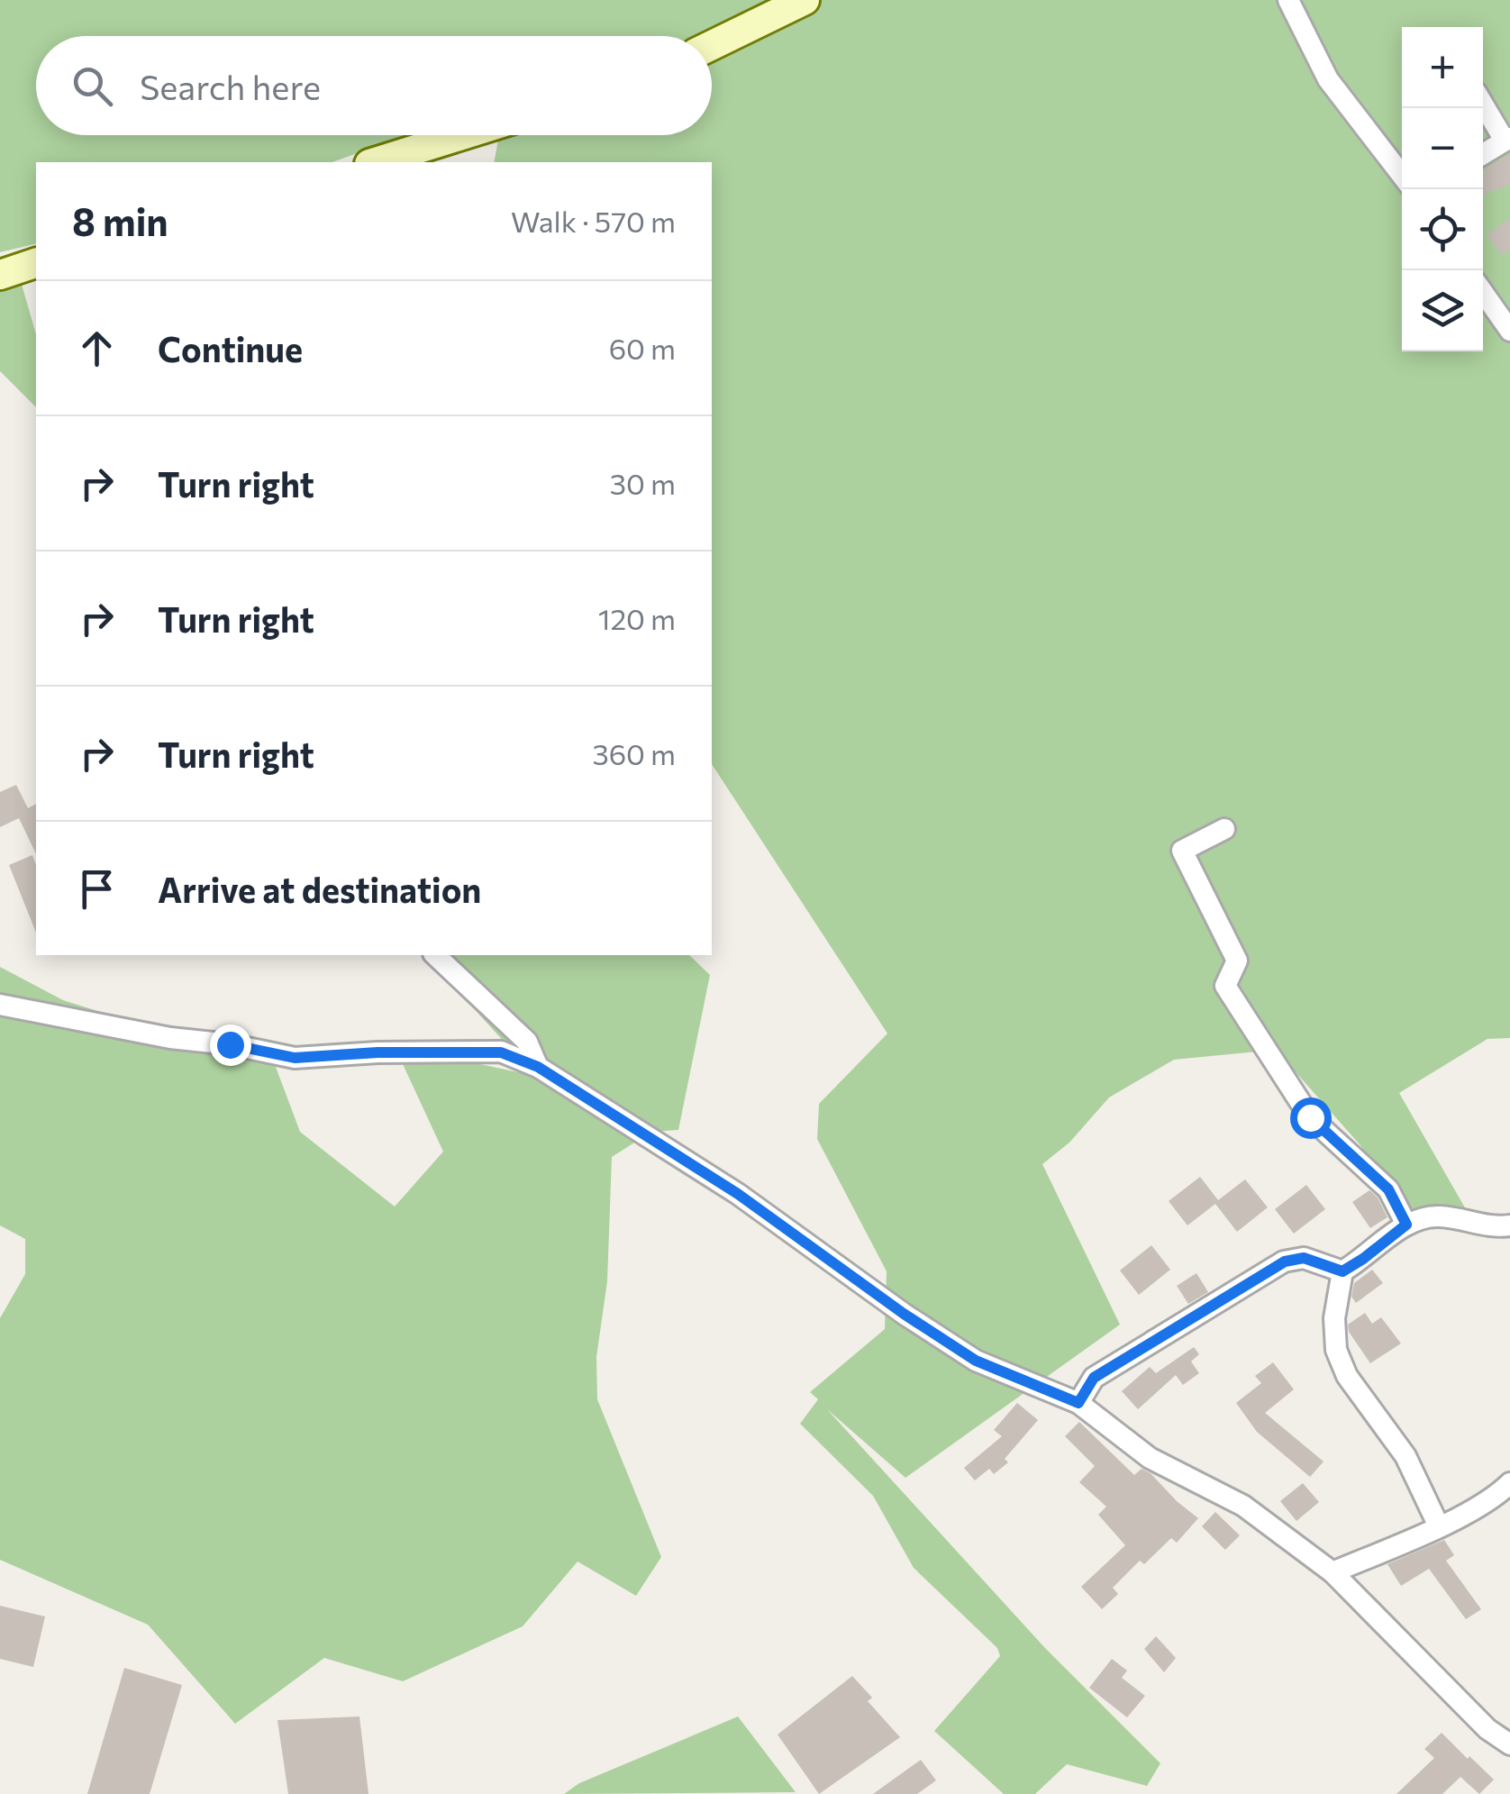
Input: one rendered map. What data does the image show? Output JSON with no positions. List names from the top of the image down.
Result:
{
  "page": {
    "map_buttons": ["+", "−"],
    "search": "Search here",
    "heading": ["8 min", "Walk · 570 m"],
    "list": [
      ["Continue", "60 m"],
      ["Turn right", "30 m"],
      ["Turn right", "120 m"],
      ["Turn right", "360 m"],
      "Arrive at destination"
    ]
  }
}
